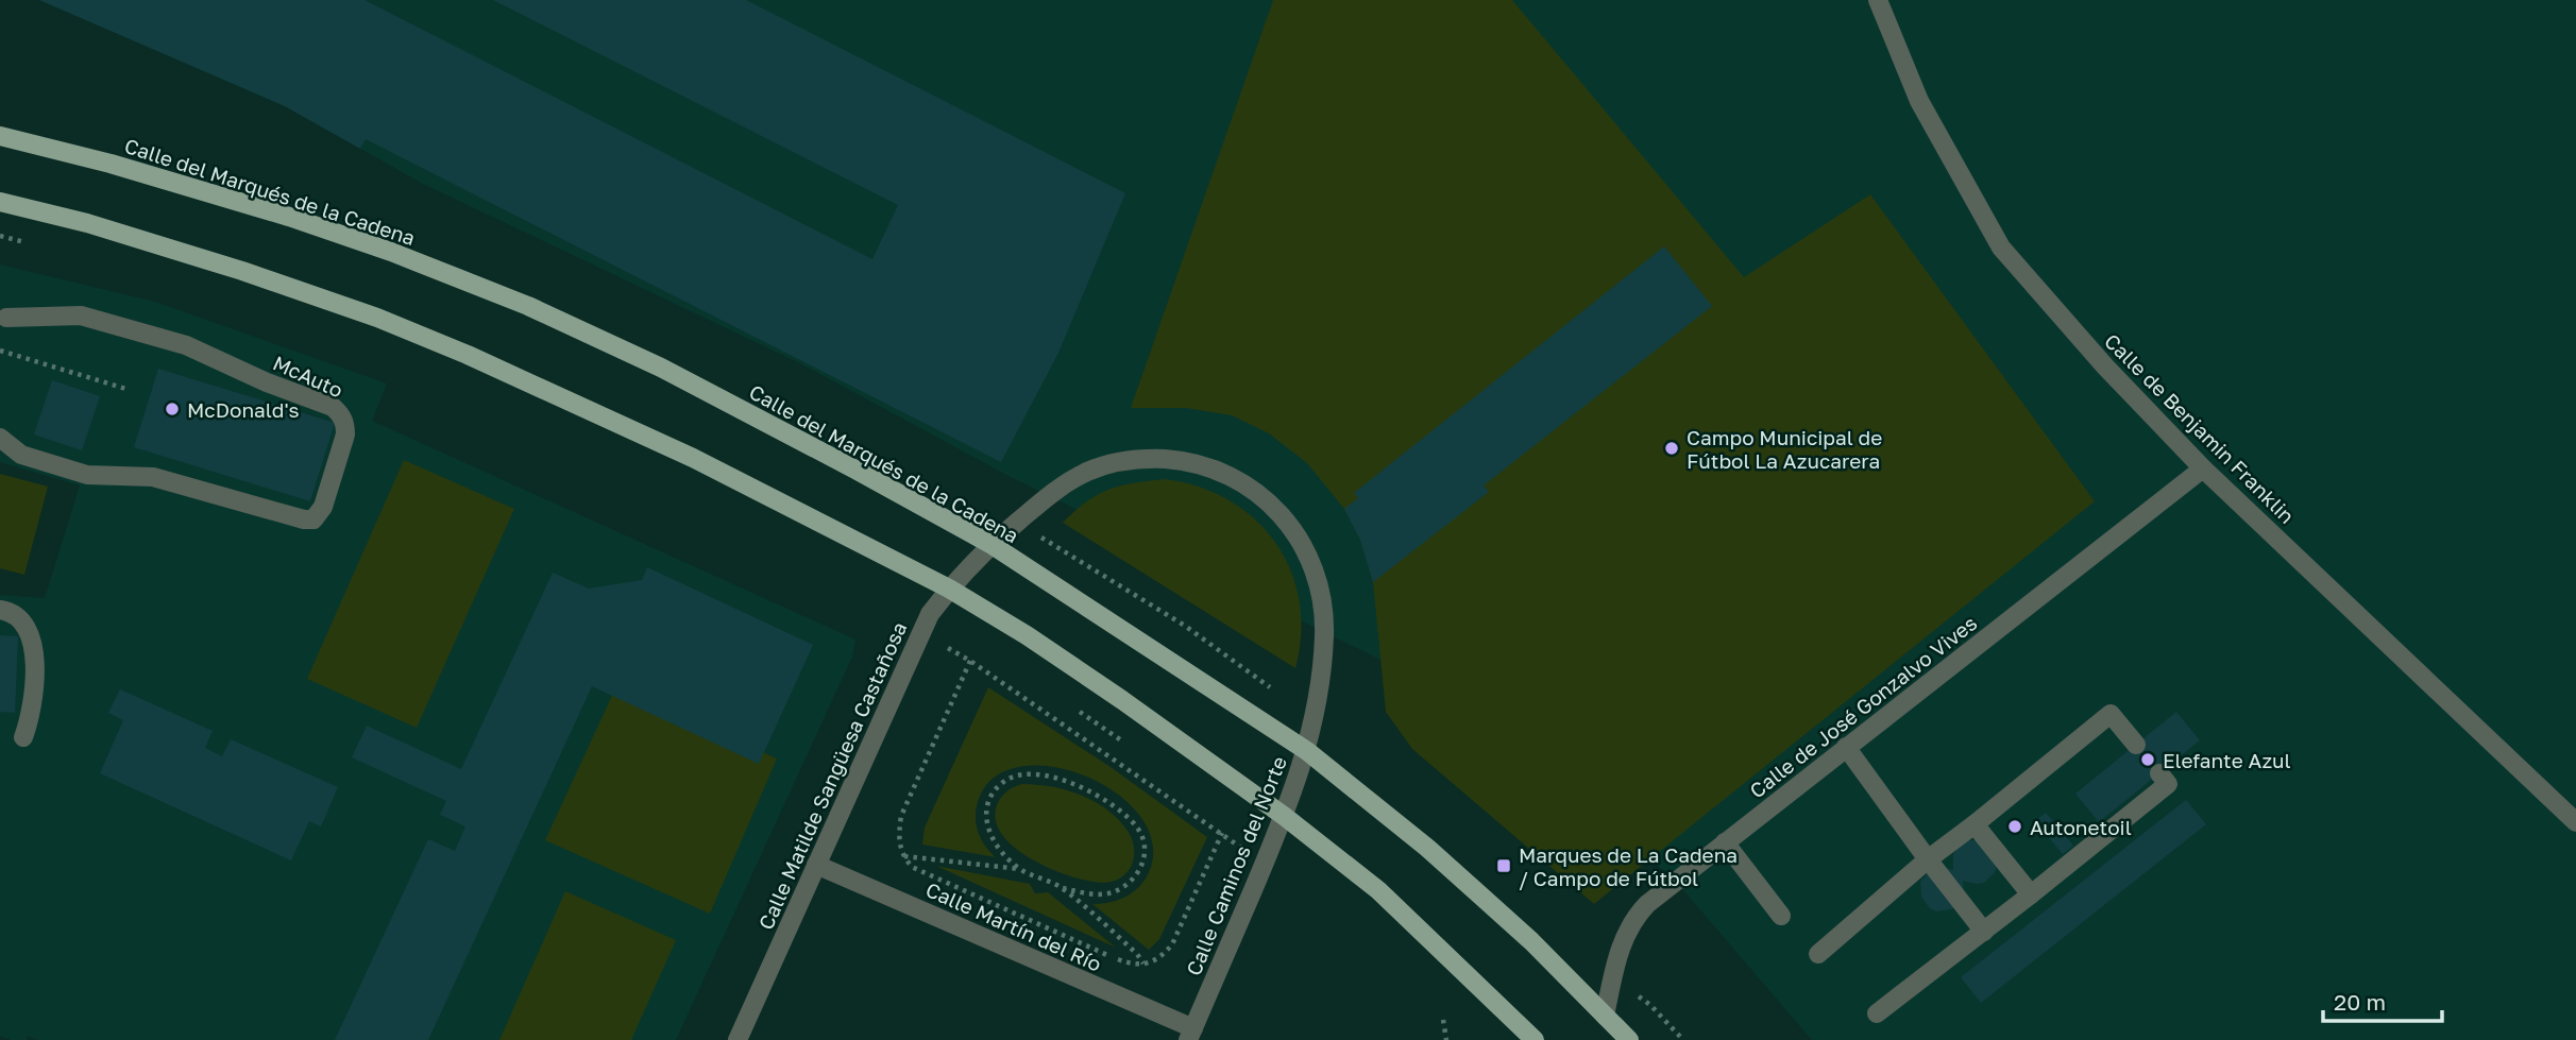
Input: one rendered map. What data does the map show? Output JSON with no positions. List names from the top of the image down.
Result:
{
  "streets": {
    "main road": ["Calle del Marqués de la Cadena"],
    "street": [
      "McAuto",
      "Calle de Benjamin Franklin",
      "Calle de José Gonzalvo Vives",
      "Calle Matilde Sangüesa Castañosa",
      "Calle Caminos del Norte",
      "Calle Martín del Río"
    ]
  },
  "crossings": [
    ["Calle del Marqués de la Cadena", "Calle de José Gonzalvo Vives"],
    ["Calle del Marqués de la Cadena", "Calle Matilde Sangüesa Castañosa"],
    ["Calle del Marqués de la Cadena", "Calle Caminos del Norte"],
    ["Calle de Benjamin Franklin", "Calle de José Gonzalvo Vives"],
    ["Calle Matilde Sangüesa Castañosa", "Calle Caminos del Norte"],
    ["Calle Matilde Sangüesa Castañosa", "Calle Martín del Río"],
    ["Calle Caminos del Norte", "Calle Martín del Río"]
  ],
  "places": {
    "other": [
      "McDonald's",
      "Campo Municipal de Fútbol La Azucarera",
      "Elefante Azul",
      "Autonetoil"
    ],
    "transit": ["Marques de La Cadena / Campo de Fútbol"]
  },
  "scale_bar": "20 m"
}
